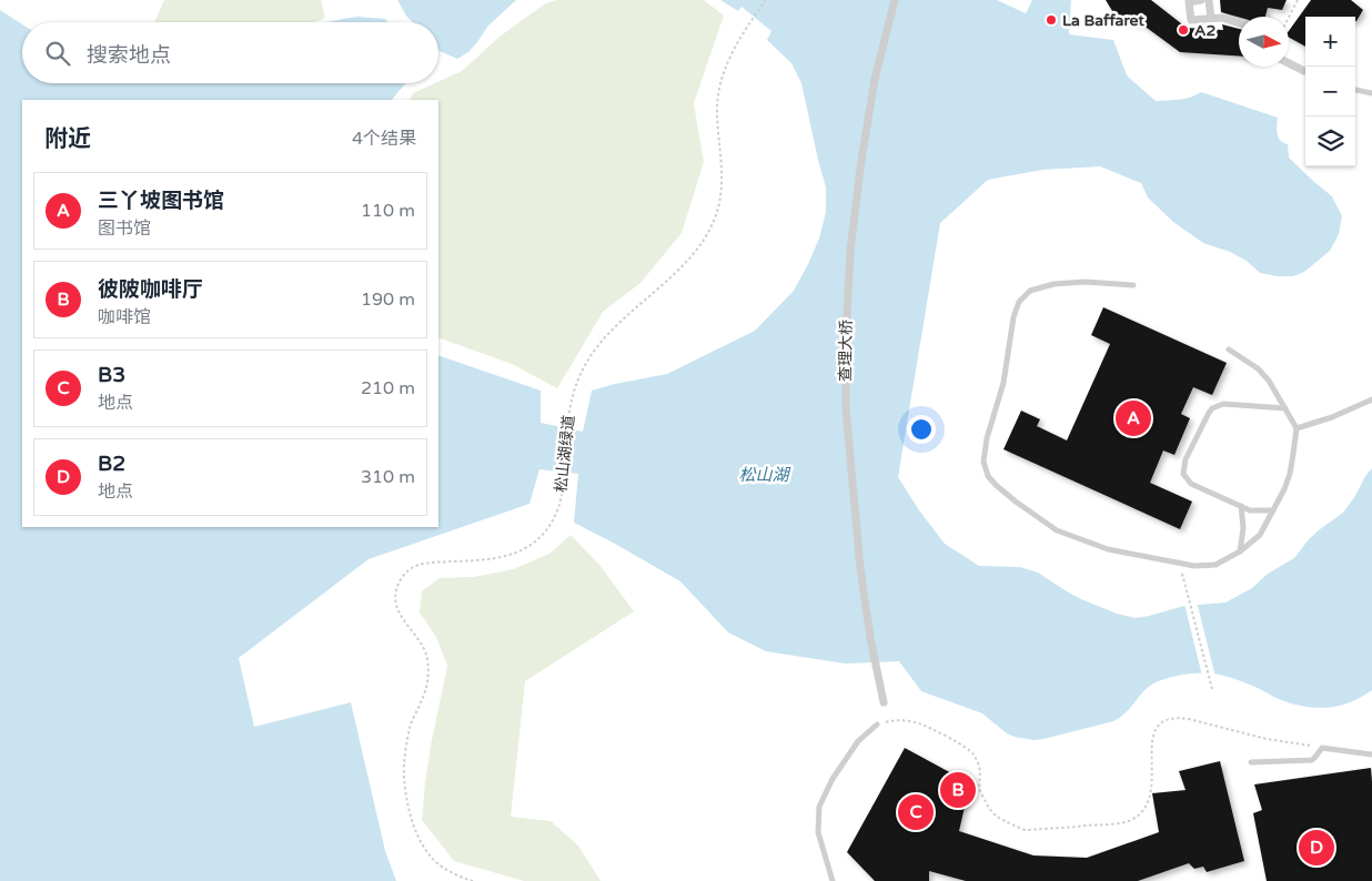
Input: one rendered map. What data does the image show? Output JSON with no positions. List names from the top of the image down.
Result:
{
  "streets": {
    "street": ["查理大桥"],
    "path": ["松山湖绿道"]
  },
  "water": ["松山湖"],
  "places": ["La Baffaret", "A2"],
  "north": "right",
  "page": {
    "map_buttons": ["+", "−"],
    "search": "搜索地点",
    "heading": ["附近", "4个结果"],
    "list": [
      {
        "mark": "A",
        "name": "三丫坡图书馆",
        "note": "图书馆",
        "value": "110 m"
      },
      {
        "mark": "B",
        "name": "彼陂咖啡厅",
        "note": "咖啡馆",
        "value": "190 m"
      },
      {
        "mark": "C",
        "name": "B3",
        "note": "地点",
        "value": "210 m"
      },
      {
        "mark": "D",
        "name": "B2",
        "note": "地点",
        "value": "310 m"
      }
    ],
    "pins": [
      "A",
      "B",
      "C",
      "D"
    ]
  }
}
